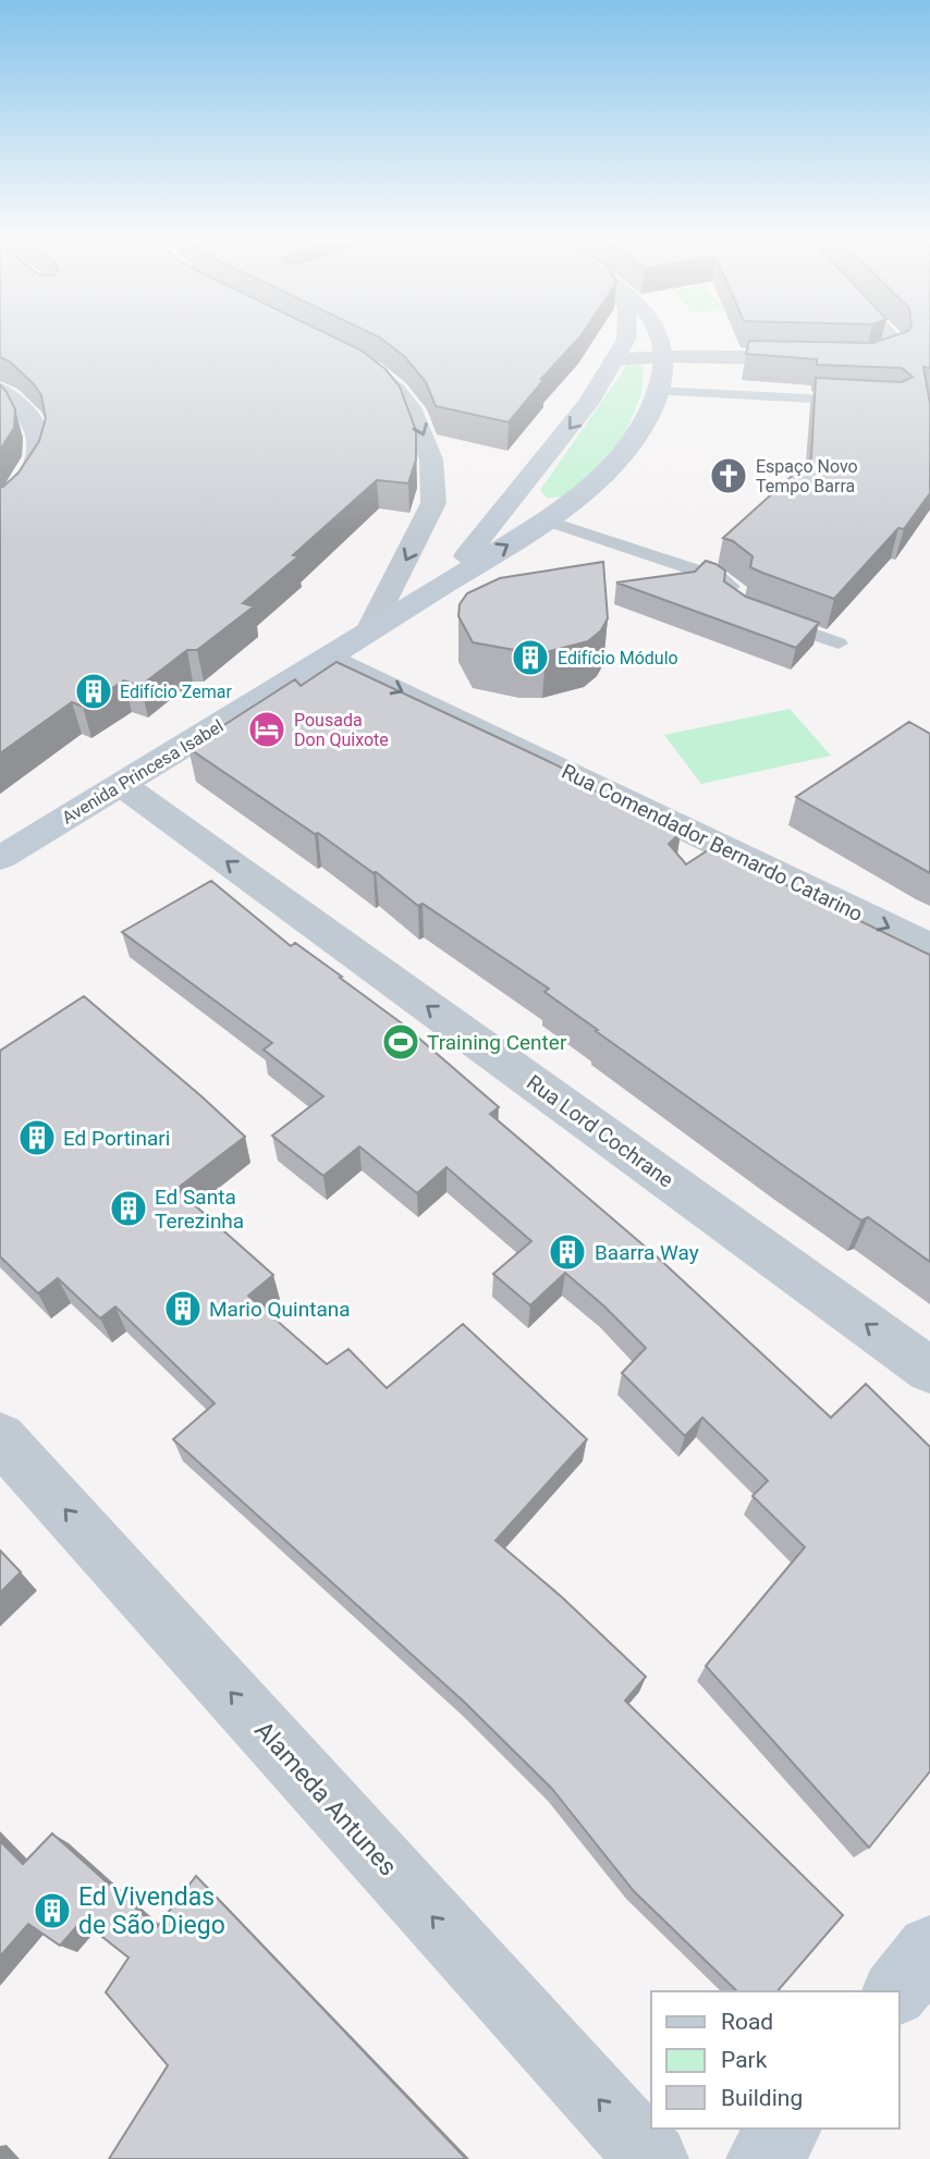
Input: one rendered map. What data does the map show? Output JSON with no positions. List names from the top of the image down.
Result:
{
  "streets": {
    "main road": ["Avenida Princesa Isabel"],
    "street": ["Rua Comendador Bernardo Catarino", "Rua Lord Cochrane", "Alameda Antunes"]
  },
  "crossings": [
    ["Avenida Princesa Isabel", "Rua Comendador Bernardo Catarino"],
    ["Avenida Princesa Isabel", "Rua Lord Cochrane"]
  ],
  "one_way": ["Rua Comendador Bernardo Catarino", "Rua Lord Cochrane", "Alameda Antunes"],
  "places": {
    "church": ["Espaço Novo Tempo Barra"],
    "building": [
      "Edifício Módulo",
      "Edifício Zemar",
      "Ed Portinari",
      "Ed Santa Terezinha",
      "Baarra Way",
      "Mario Quintana",
      "Ed Vivendas de São Diego"
    ],
    "hotel": ["Pousada Don Quixote"],
    "sports": ["Training Center"]
  },
  "legend": ["Road", "Park", "Building"]
}
